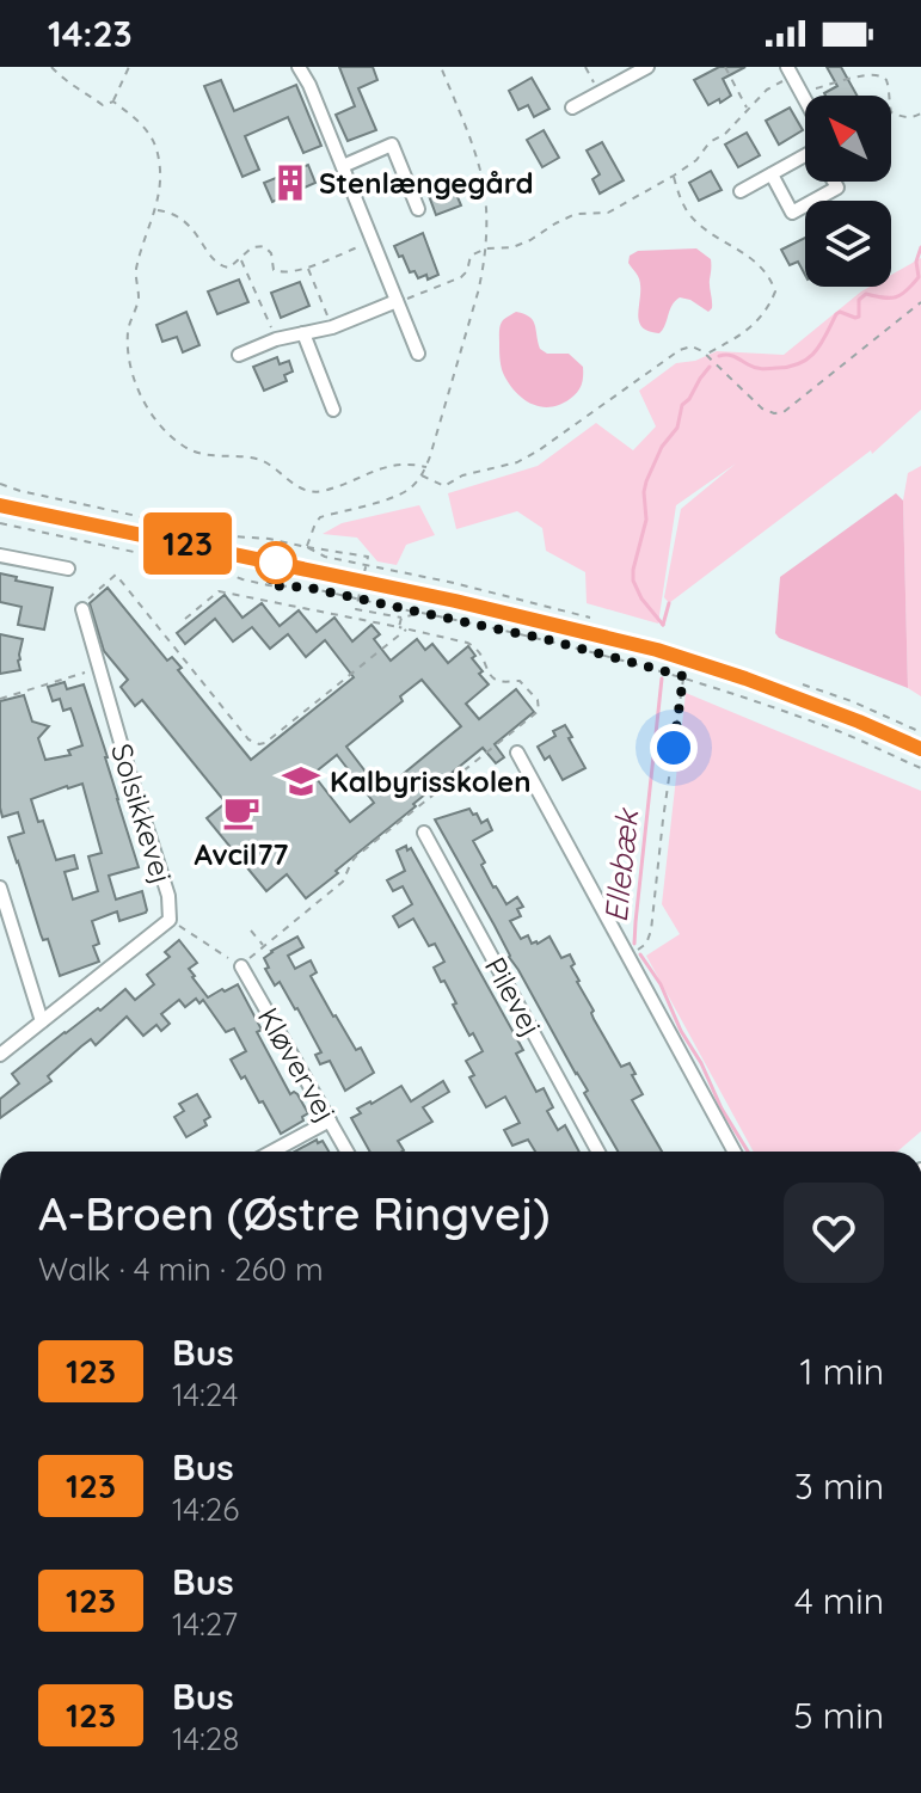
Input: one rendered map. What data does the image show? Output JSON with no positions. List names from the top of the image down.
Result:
{
  "streets": {
    "street": ["Solsikkevej", "Pilevej", "Kløvervej"]
  },
  "water": ["Ellebæk"],
  "places": {
    "building": ["Stenlængegård"],
    "school or university": ["Kalbyrisskolen"],
    "cafe": ["Avcil77"]
  },
  "lines": ["bus line 123"],
  "north": "top left",
  "page": {
    "status": "14:23",
    "on_map": "123",
    "heading": ["A-Broen (Østre Ringvej)", "Walk · 4 min · 260 m"],
    "list": [
      {
        "mark": "123",
        "name": "Bus",
        "note": "14:24",
        "value": "1 min"
      },
      {
        "mark": "123",
        "name": "Bus",
        "note": "14:26",
        "value": "3 min"
      },
      {
        "mark": "123",
        "name": "Bus",
        "note": "14:27",
        "value": "4 min"
      },
      {
        "mark": "123",
        "name": "Bus",
        "note": "14:28",
        "value": "5 min"
      }
    ]
  }
}
